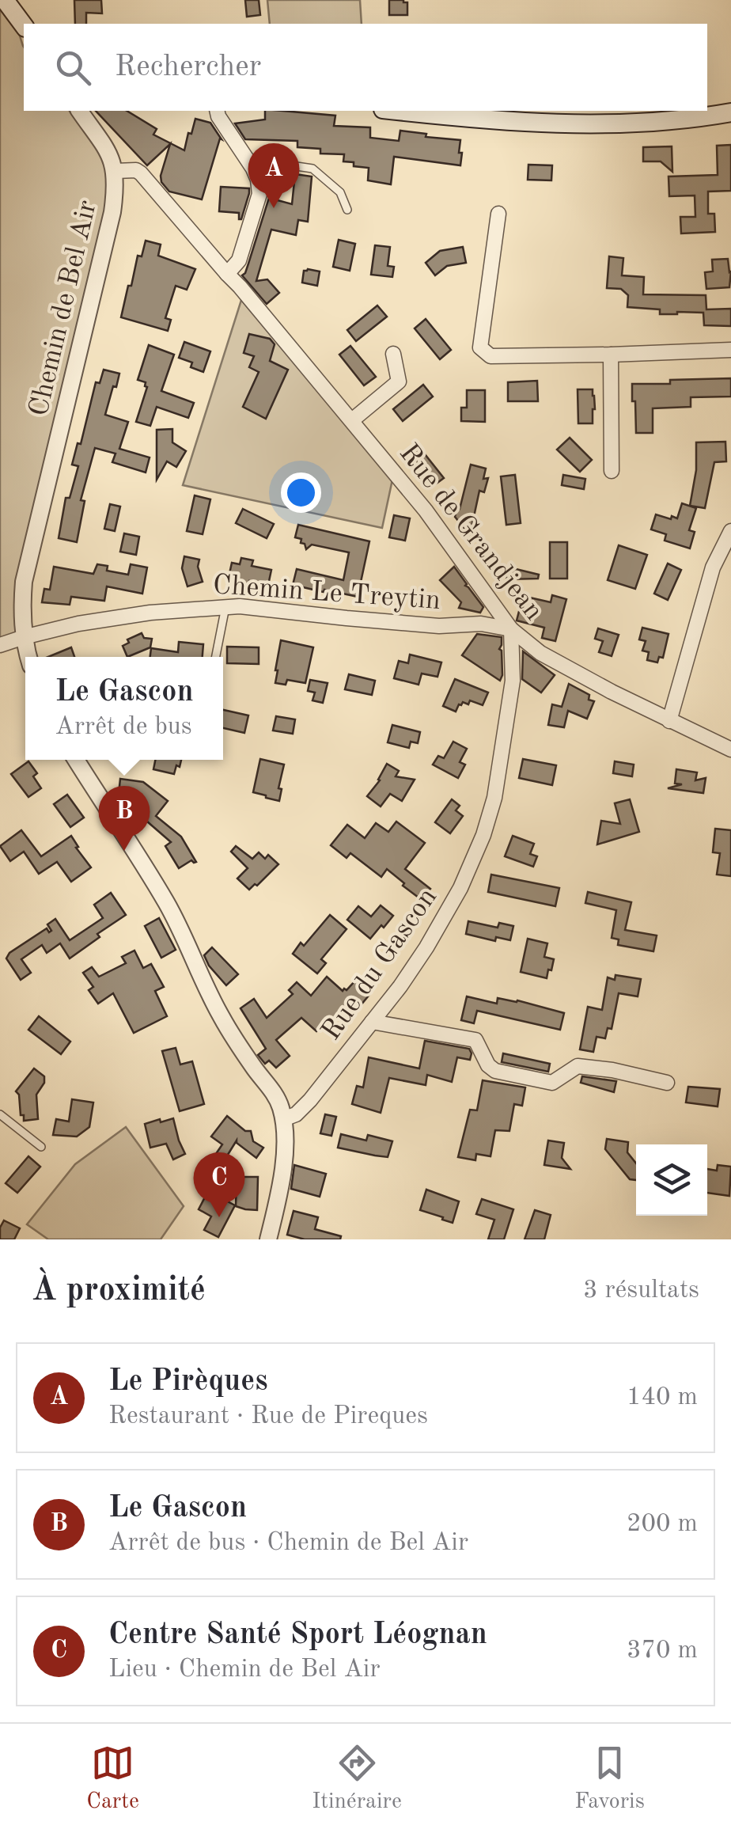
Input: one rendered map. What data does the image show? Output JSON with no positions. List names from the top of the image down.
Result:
{
  "streets": {
    "street": [
      "Chemin de Bel Air",
      "Rue de Grandjean",
      "Chemin Le Treytin",
      "Rue du Gascon"
    ]
  },
  "crossings": [
    ["Chemin de Bel Air", "Rue de Grandjean"],
    ["Chemin de Bel Air", "Chemin Le Treytin"],
    ["Rue de Grandjean", "Chemin Le Treytin"],
    ["Rue de Grandjean", "Rue du Gascon"],
    ["Chemin Le Treytin", "Rue du Gascon"]
  ],
  "page": {
    "search": "Rechercher",
    "pins": ["A", "B", "C"],
    "popup": ["Le Gascon", "Arrêt de bus"],
    "heading": ["À proximité", "3 résultats"],
    "list": [
      {
        "mark": "A",
        "name": "Le Pirèques",
        "note": "Restaurant · Rue de Pireques",
        "value": "140 m"
      },
      {
        "mark": "B",
        "name": "Le Gascon",
        "note": "Arrêt de bus · Chemin de Bel Air",
        "value": "200 m"
      },
      {
        "mark": "C",
        "name": "Centre Santé Sport Léognan",
        "note": "Lieu · Chemin de Bel Air",
        "value": "370 m"
      }
    ],
    "nav": ["Carte", "Itinéraire", "Favoris"]
  }
}
